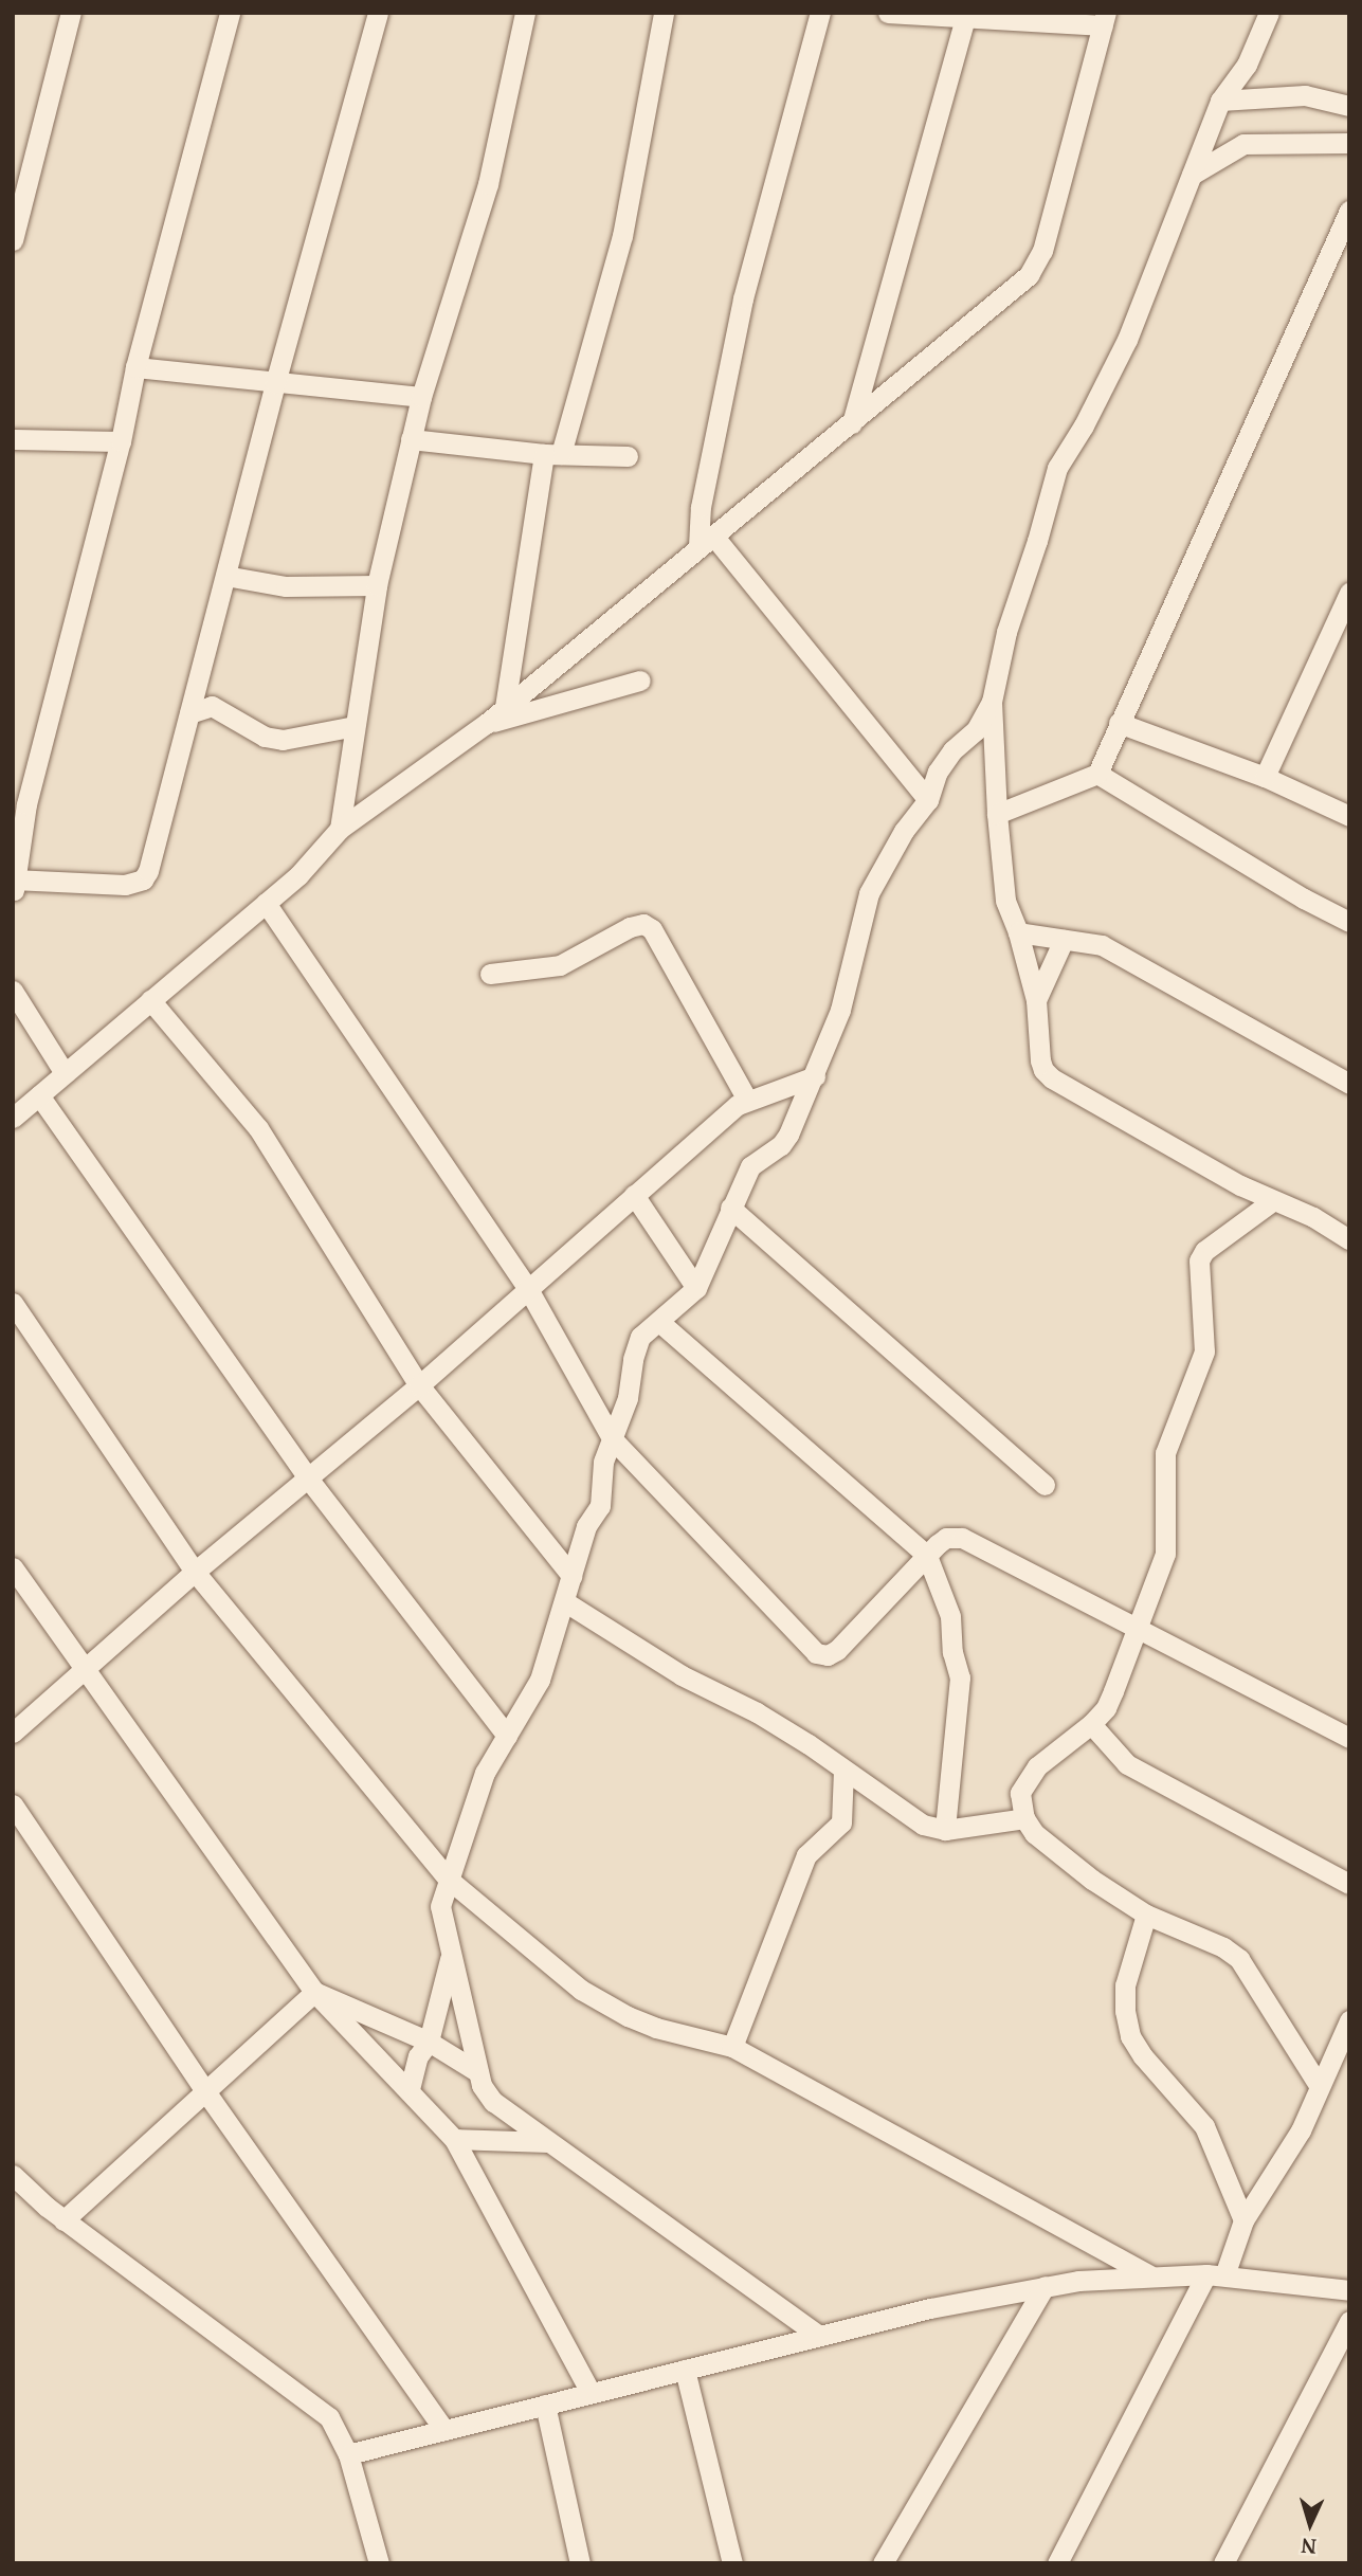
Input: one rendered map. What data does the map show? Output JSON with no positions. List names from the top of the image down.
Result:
{
  "north": "bottom"
}
